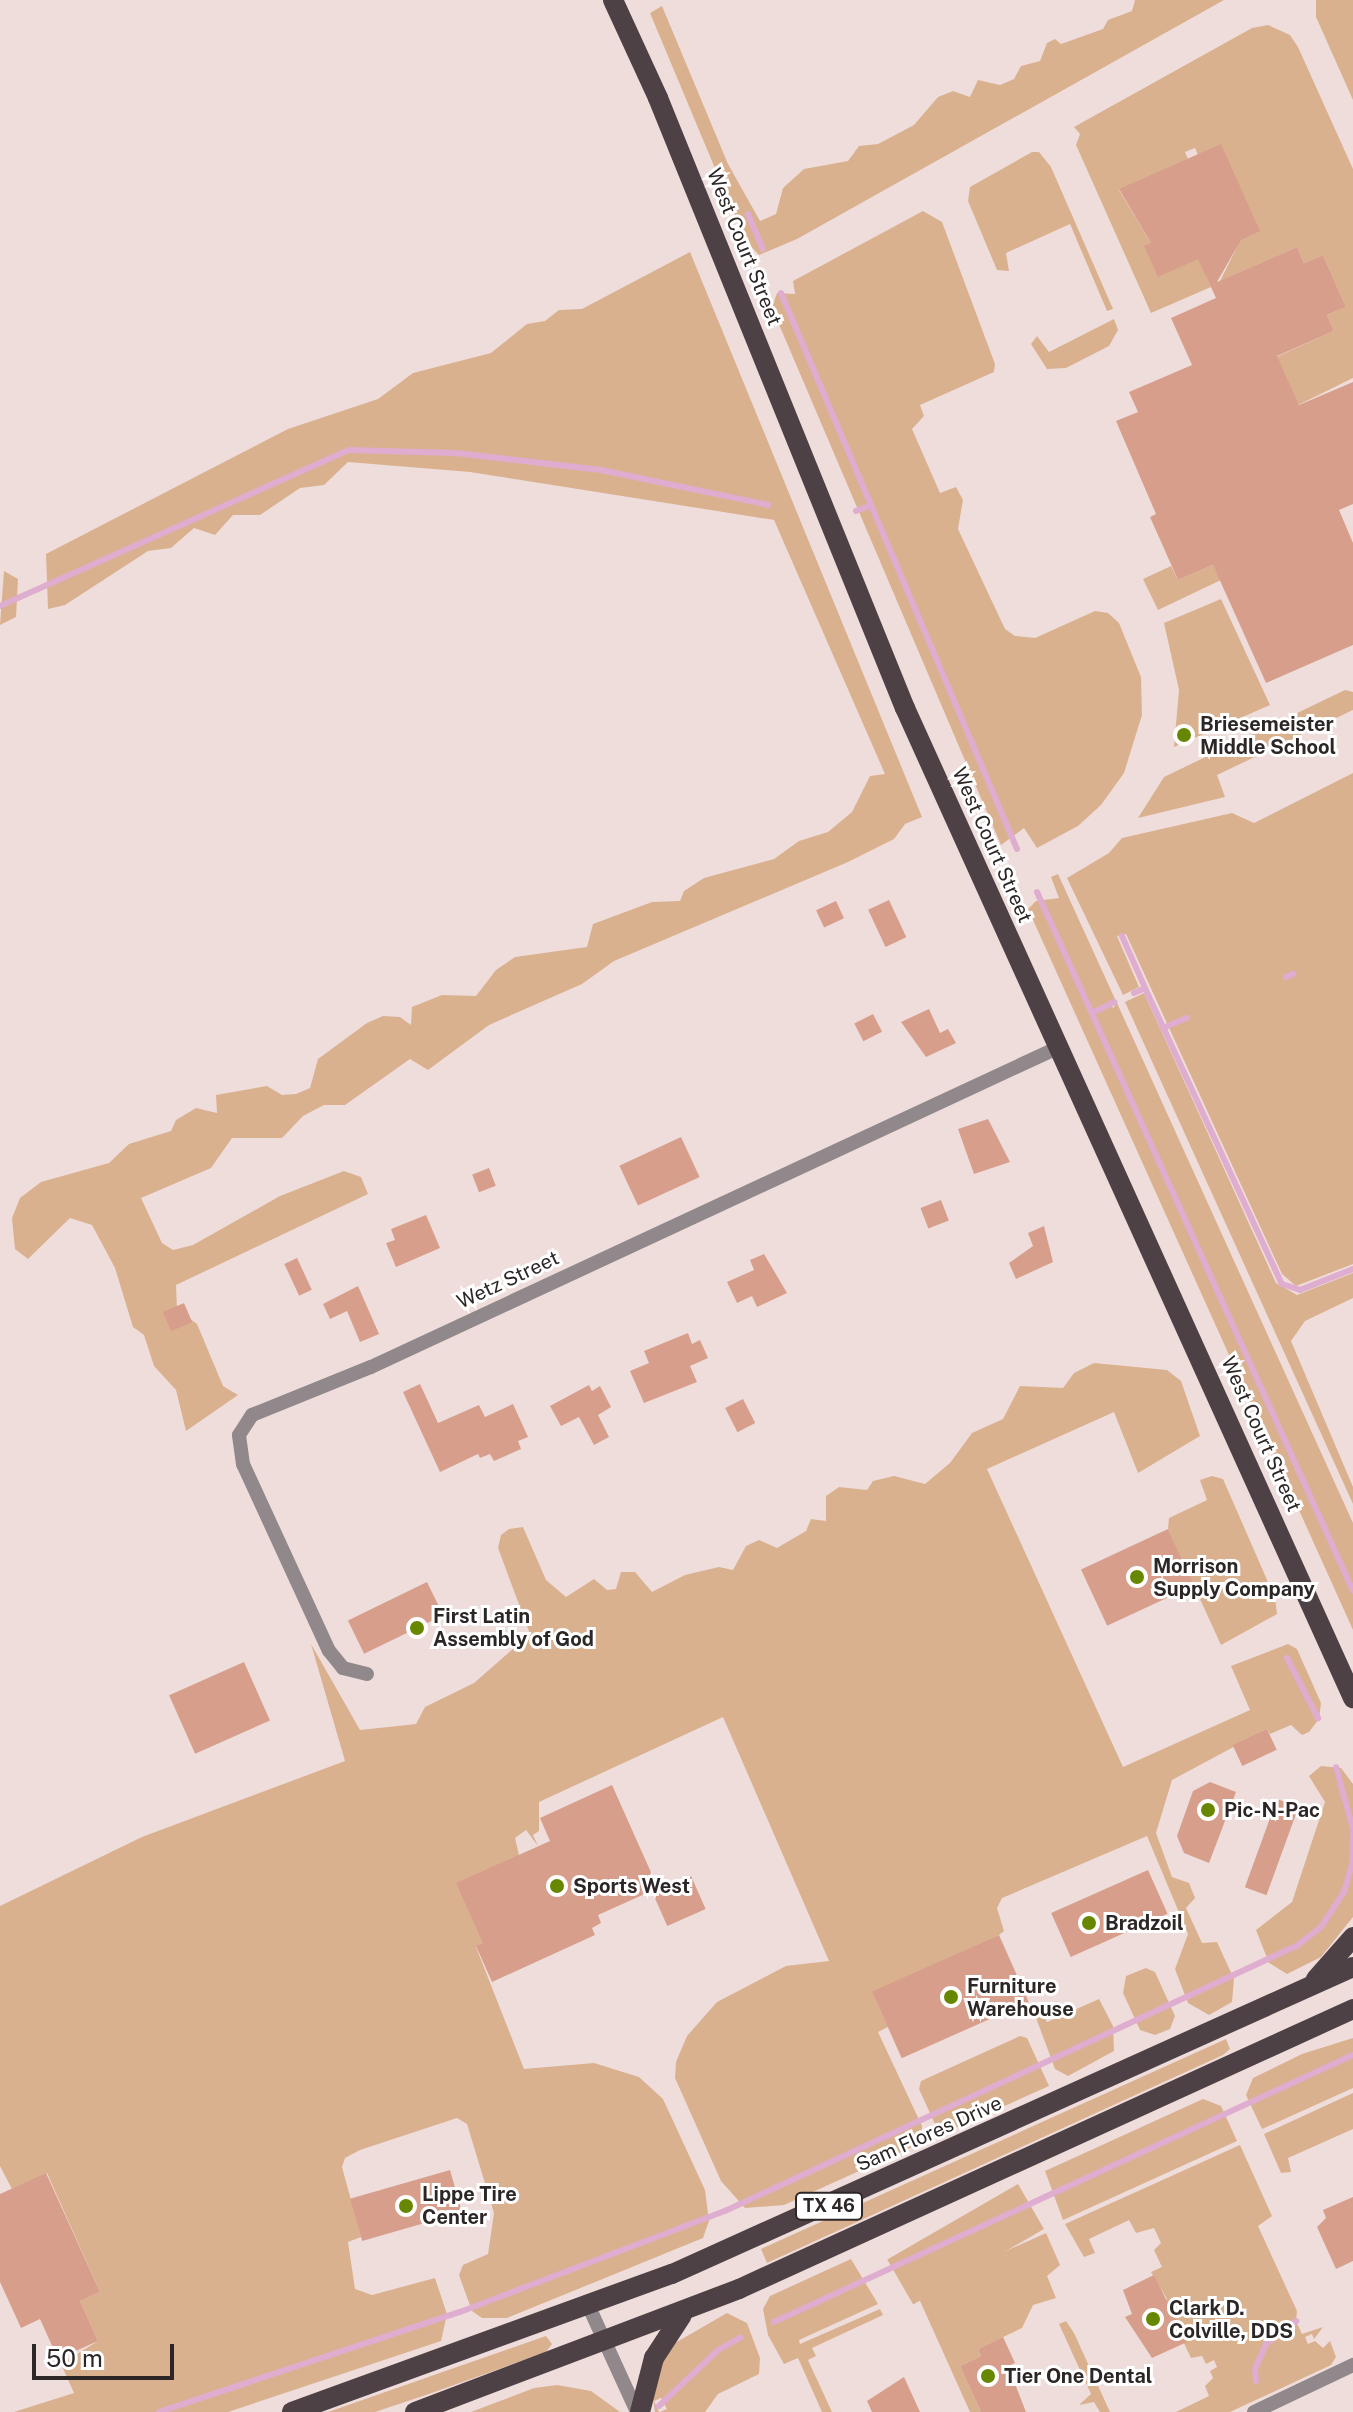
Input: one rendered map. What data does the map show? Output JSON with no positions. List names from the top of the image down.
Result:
{
  "streets": {
    "main road": ["West Court Street", "Sam Flores Drive", "TX 46"],
    "street": ["Wetz Street"]
  },
  "crossings": [
    ["West Court Street", "Wetz Street"]
  ],
  "places": [
    "Briesemeister Middle School",
    "Morrison Supply Company",
    "First Latin Assembly of God",
    "Pic-N-Pac",
    "Sports West",
    "Bradzoil",
    "Furniture Warehouse",
    "Lippe Tire Center",
    "Clark D. Colville, DDS",
    "Tier One Dental"
  ],
  "scale_bar": "50 m"
}
